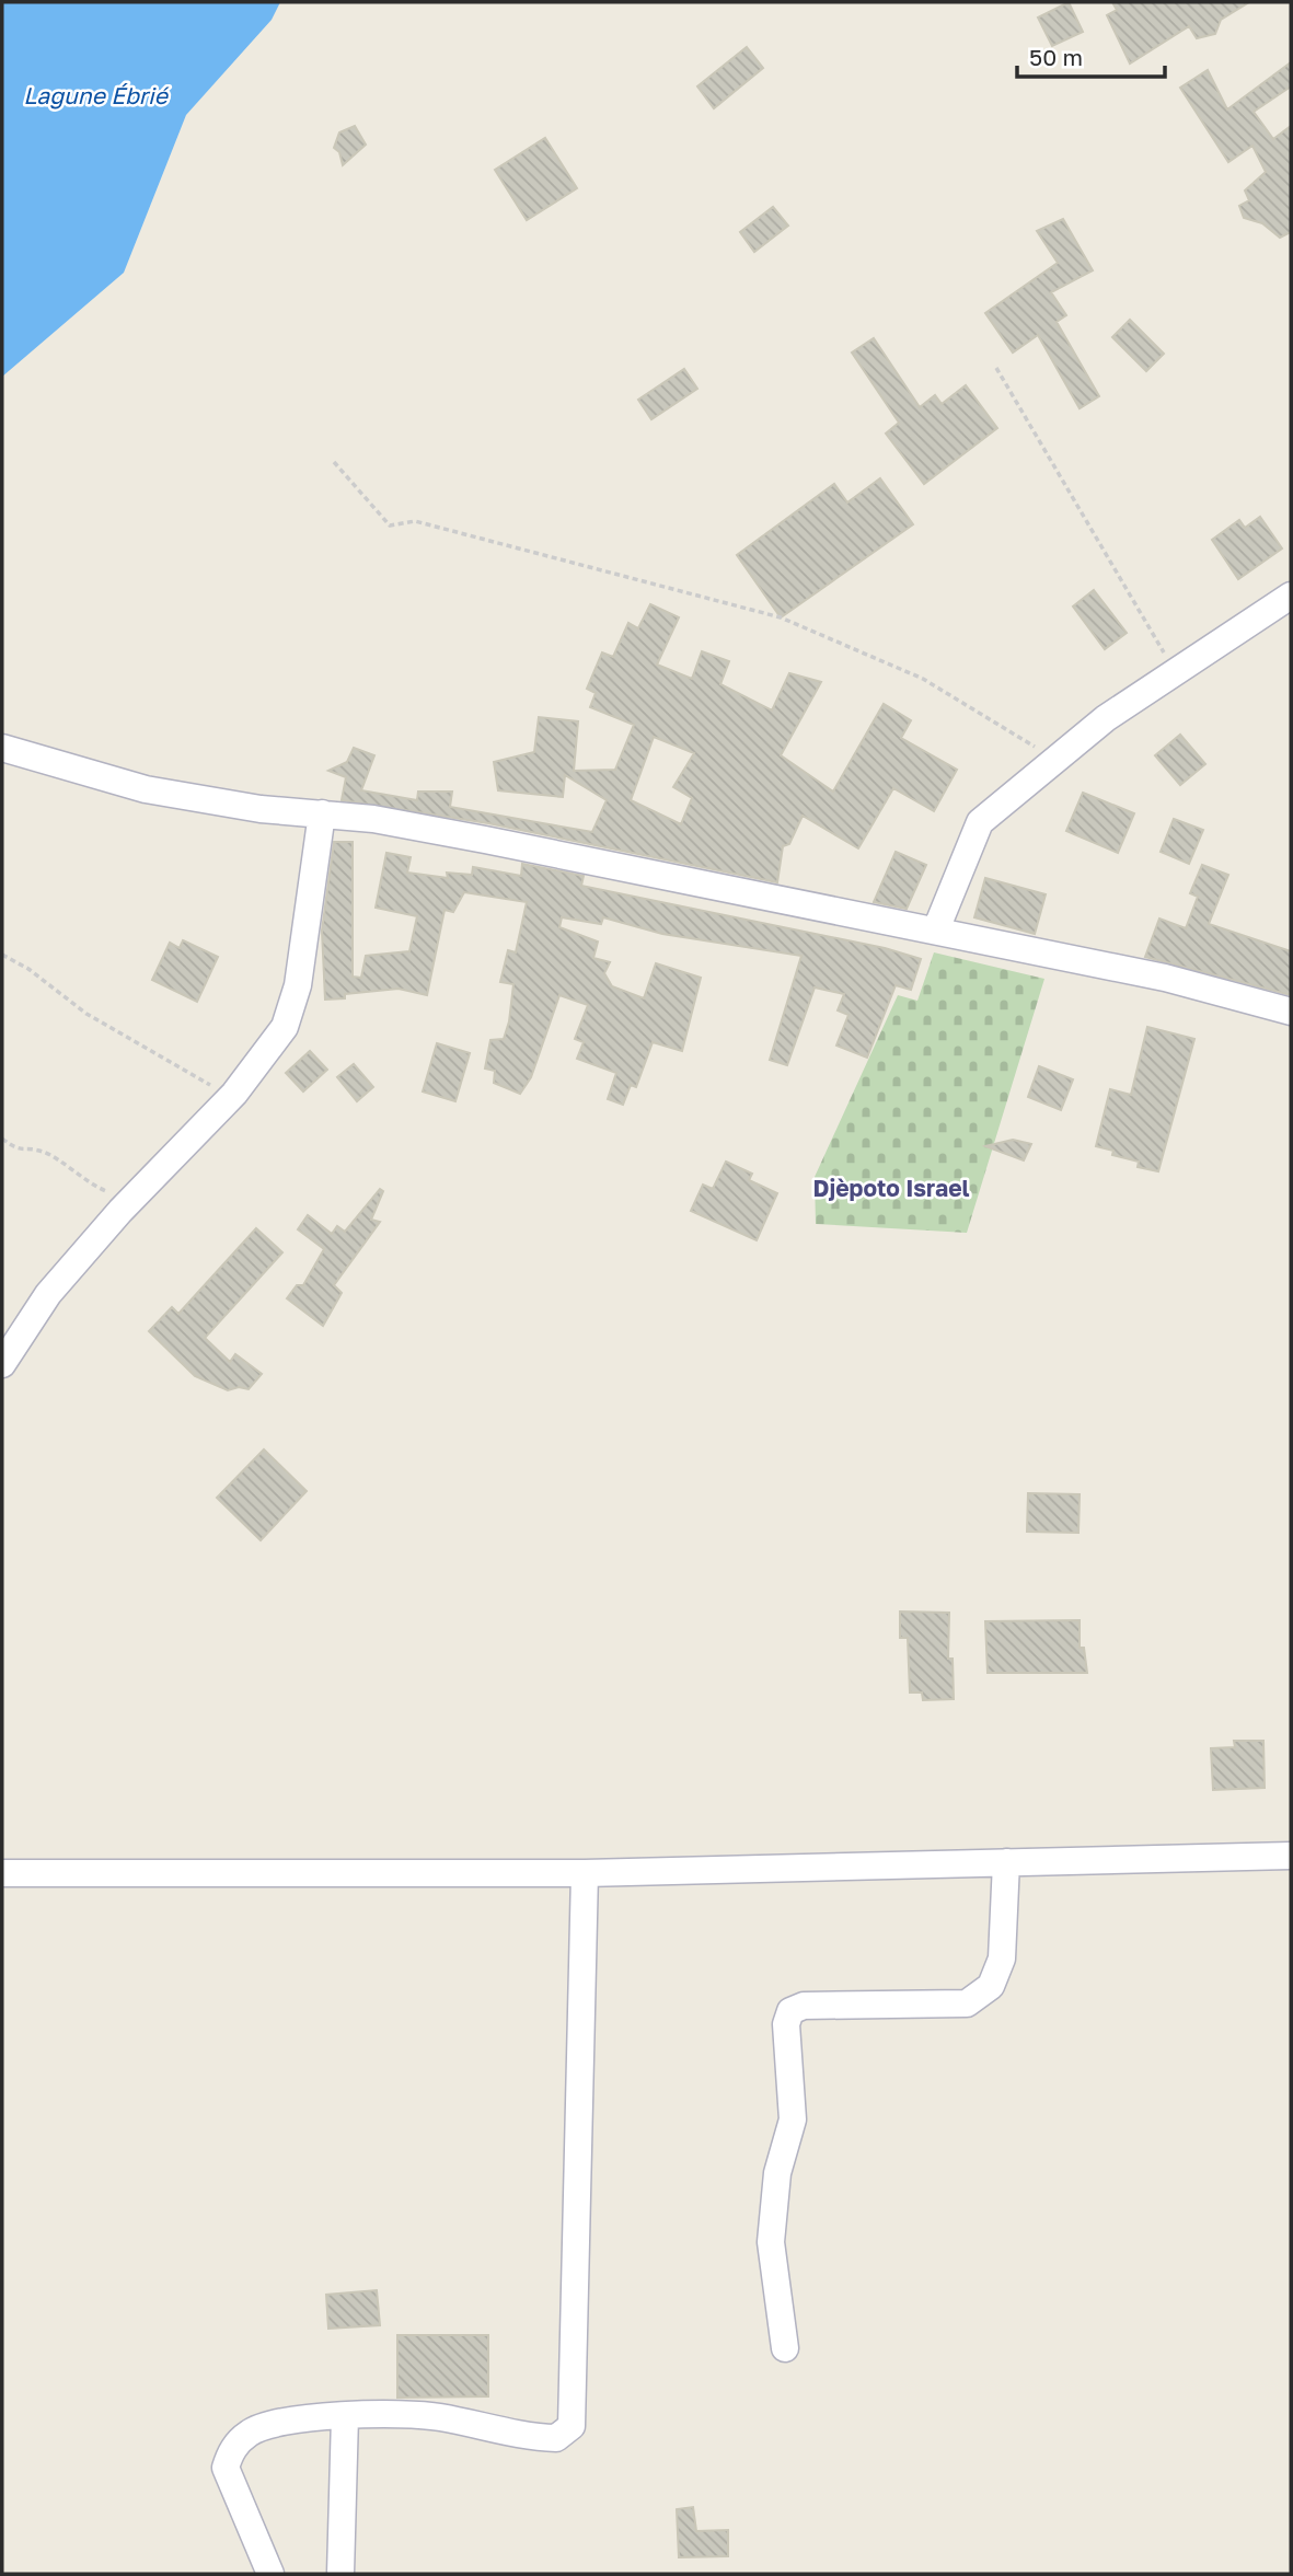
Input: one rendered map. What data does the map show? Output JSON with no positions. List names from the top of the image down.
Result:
{
  "districts": ["Djèpoto Israel"],
  "water": ["Lagune Ébrié"],
  "scale_bar": "50 m"
}
